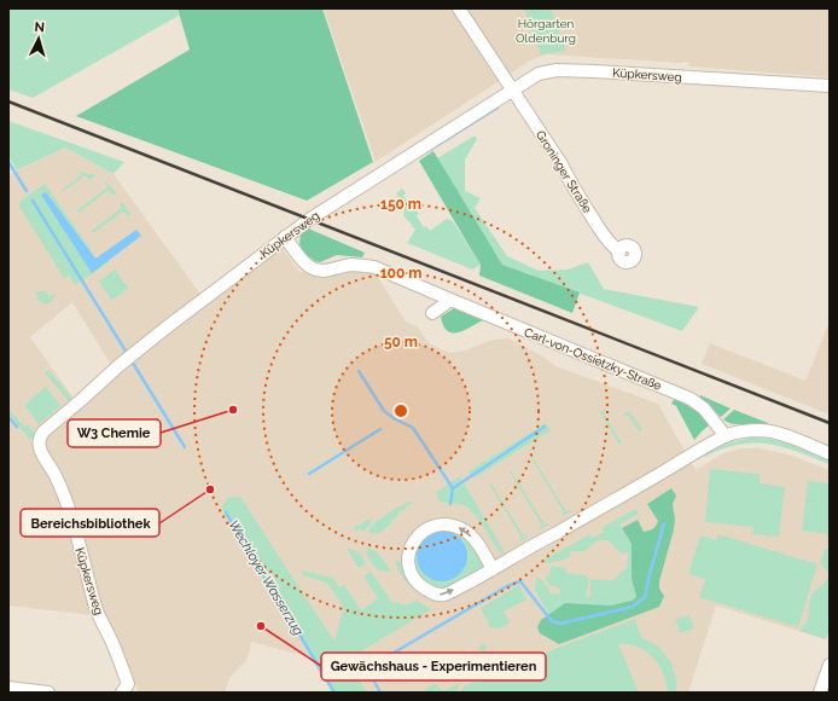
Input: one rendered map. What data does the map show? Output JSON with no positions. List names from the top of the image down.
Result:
{
  "streets": {
    "street": ["Küpkersweg", "Groninger Straße", "Carl-von-Ossietzky-Straße"]
  },
  "crossings": [
    ["Küpkersweg", "Groninger Straße"],
    ["Küpkersweg", "Carl-von-Ossietzky-Straße"]
  ],
  "water": ["Wechloyer Wasserzug"],
  "parks": ["Hörgarten Oldenburg"],
  "places": ["W3 Chemie", "Bereichsbibliothek", "Gewächshaus - Experimentieren"],
  "north": "top",
  "rings": ["150 m", "100 m", "50 m"]
}
